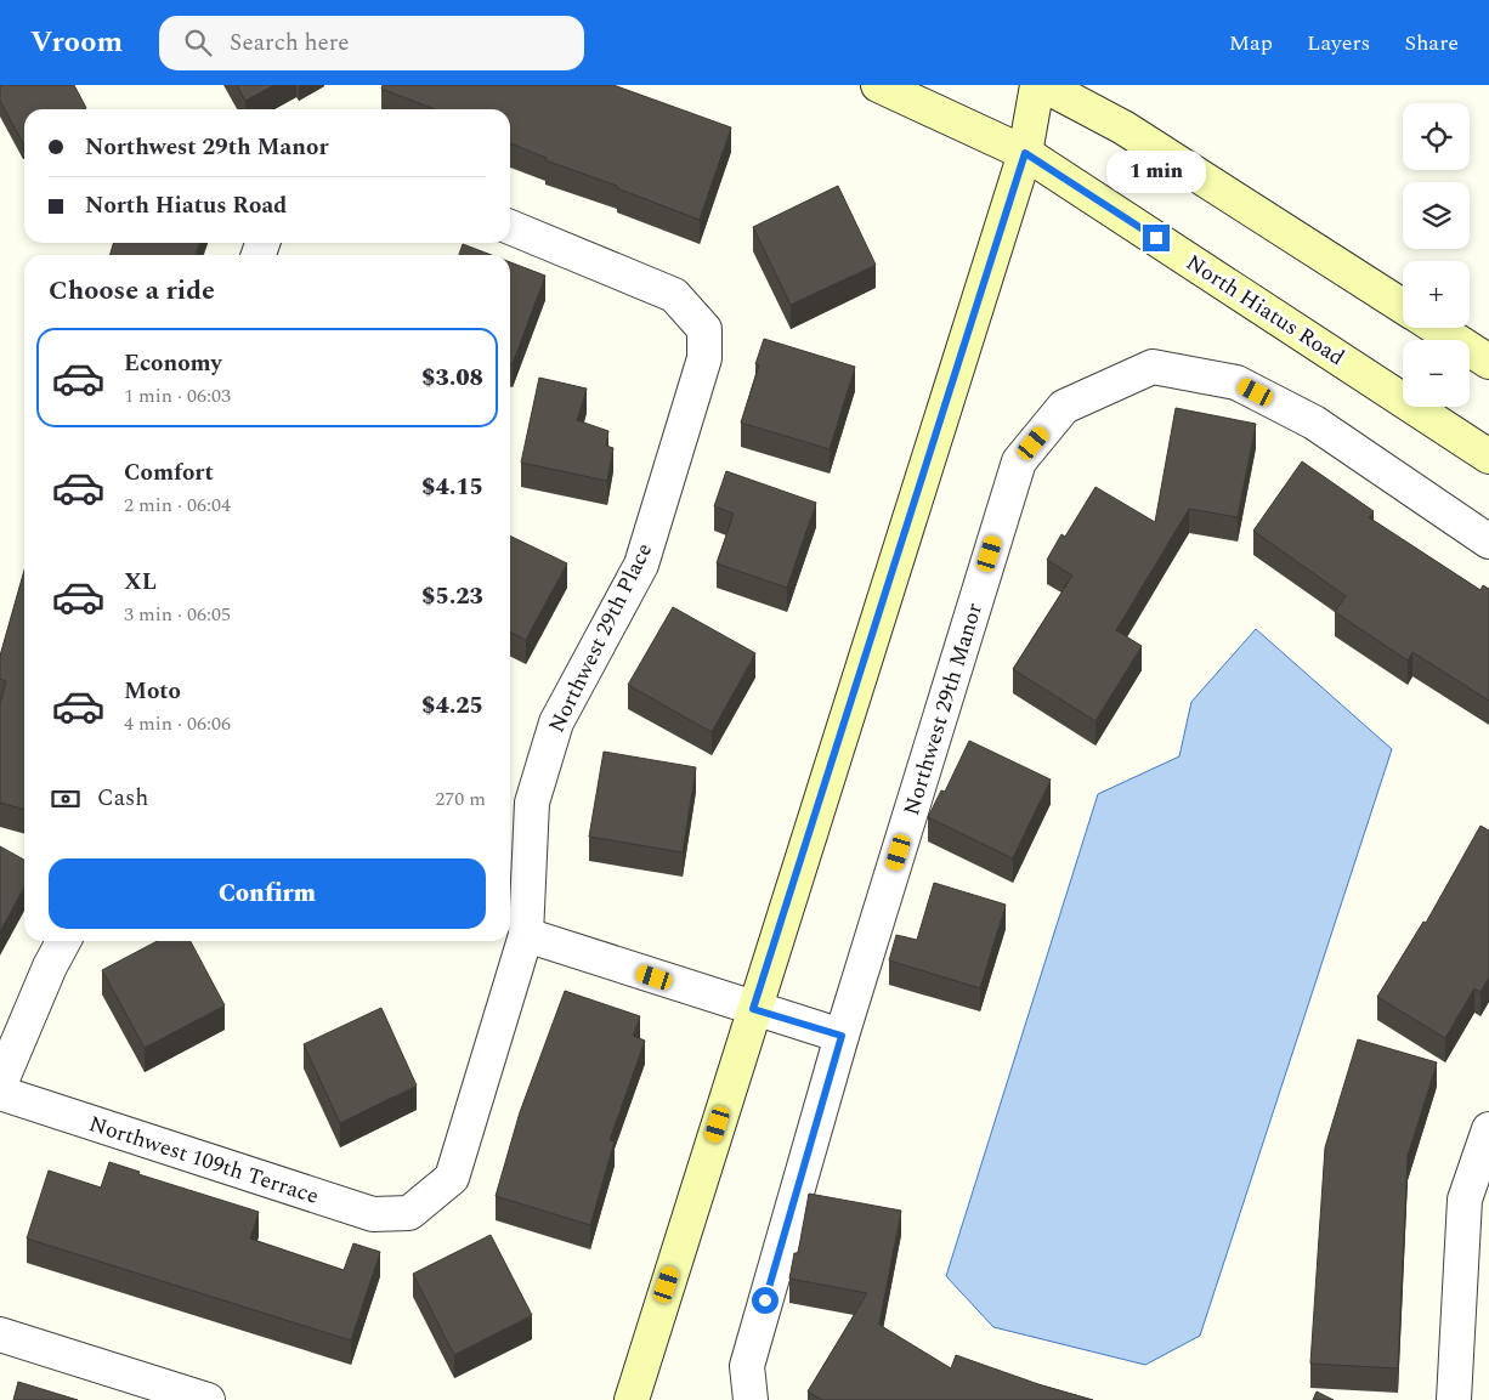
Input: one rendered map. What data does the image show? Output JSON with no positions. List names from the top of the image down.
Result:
{
  "streets": {
    "street": [
      "North Hiatus Road",
      "Northwest 29th Place",
      "Northwest 29th Manor",
      "Northwest 109th Terrace"
    ]
  },
  "crossings": [
    ["Northwest 29th Place", "Northwest 109th Terrace"]
  ],
  "page": {
    "header": "Vroom",
    "search": "Search here",
    "nav": ["Map", "Layers", "Share"],
    "map_buttons": ["+", "−"],
    "banner": ["Northwest 29th Manor", "North Hiatus Road"],
    "bubble": "1 min",
    "heading": "Choose a ride",
    "list": [
      {
        "name": "Economy",
        "note": "1 min · 06:03",
        "value": "$3.08"
      },
      {
        "name": "Comfort",
        "note": "2 min · 06:04",
        "value": "$4.15"
      },
      {
        "name": "XL",
        "note": "3 min · 06:05",
        "value": "$5.23"
      },
      {
        "name": "Moto",
        "note": "4 min · 06:06",
        "value": "$4.25"
      }
    ],
    "pay": ["Cash", "270 m"],
    "buttons": "Confirm"
  }
}
